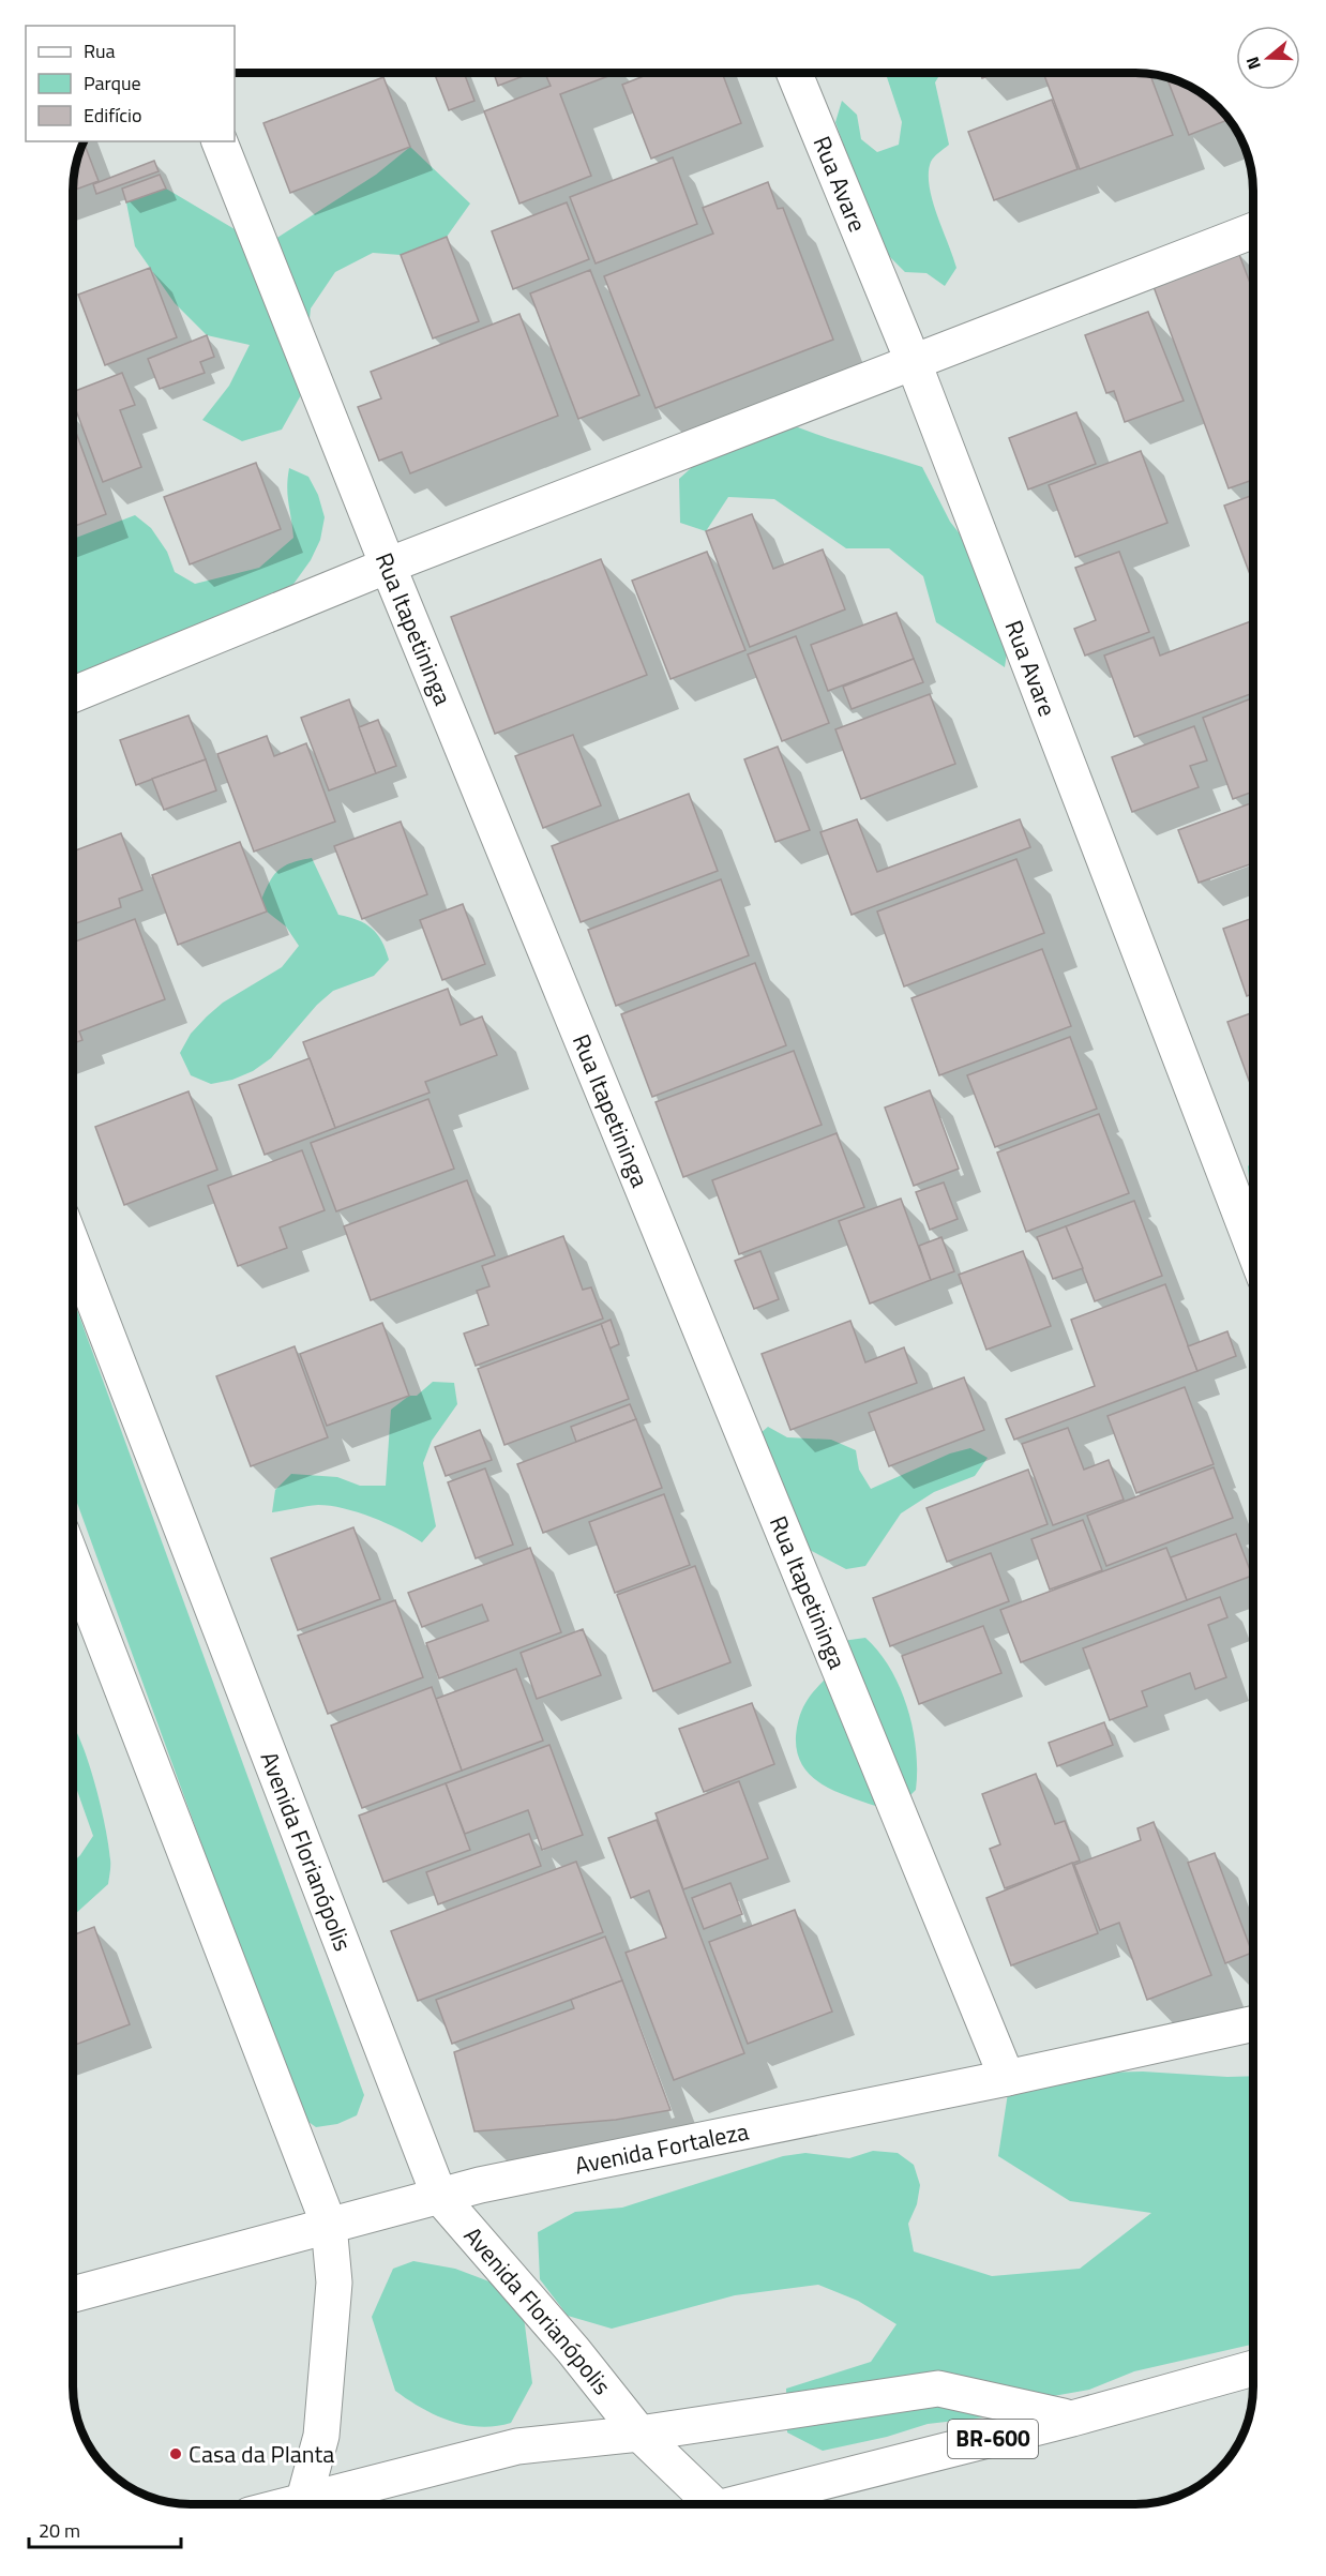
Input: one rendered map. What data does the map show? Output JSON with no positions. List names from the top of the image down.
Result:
{
  "streets": {
    "street": [
      "Rua Avare",
      "Rua Itapetininga",
      "Avenida Florianópolis",
      "Avenida Fortaleza",
      "BR-600"
    ]
  },
  "crossings": [
    ["Rua Itapetininga", "Avenida Fortaleza"],
    ["Avenida Florianópolis", "Avenida Fortaleza"]
  ],
  "places": ["Casa da Planta"],
  "legend": ["Rua", "Parque", "Edifício"],
  "scale_bar": "20 m",
  "north": "left"
}
